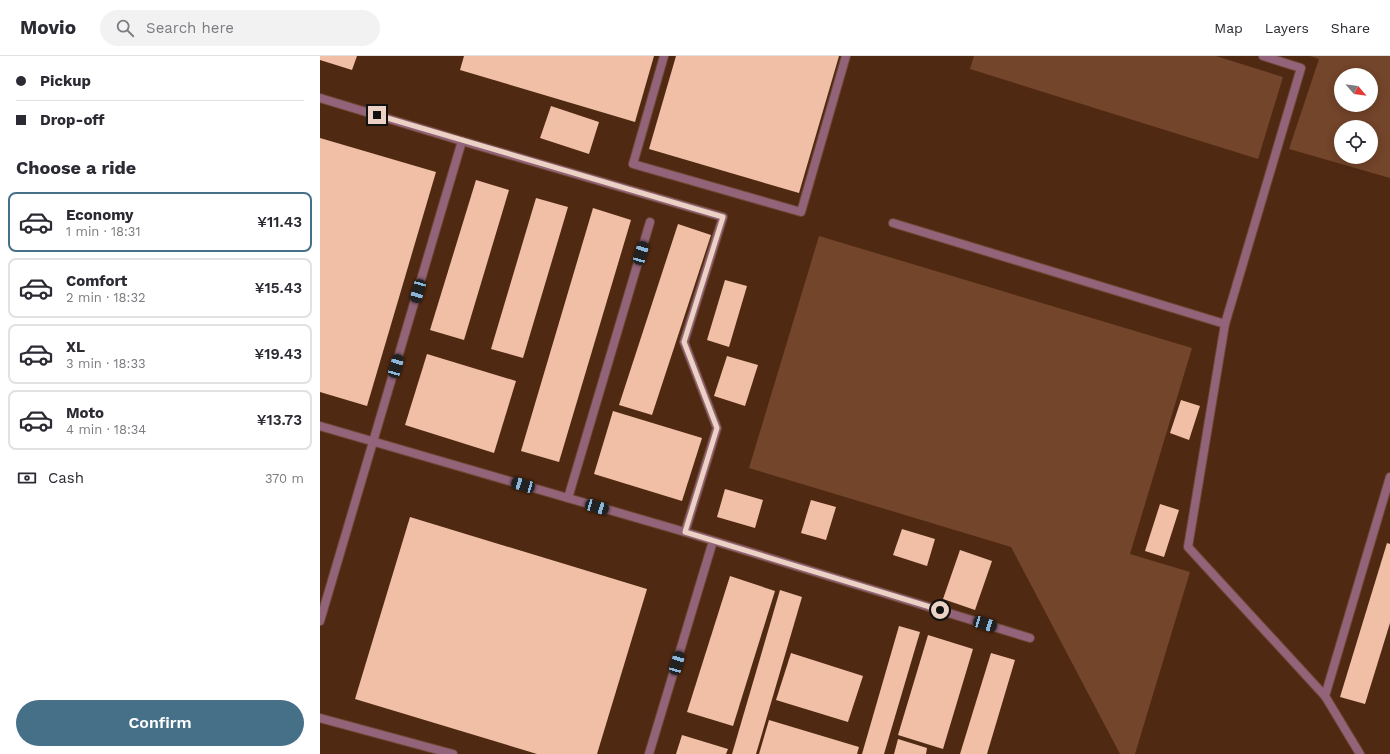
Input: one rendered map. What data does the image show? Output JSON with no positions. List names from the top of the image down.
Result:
{
  "north": "bottom right",
  "page": {
    "header": "Movio",
    "search": "Search here",
    "nav": ["Map", "Layers", "Share"],
    "banner": ["Pickup", "Drop-off"],
    "heading": "Choose a ride",
    "list": [
      {
        "name": "Economy",
        "note": "1 min · 18:31",
        "value": "¥11.43"
      },
      {
        "name": "Comfort",
        "note": "2 min · 18:32",
        "value": "¥15.43"
      },
      {
        "name": "XL",
        "note": "3 min · 18:33",
        "value": "¥19.43"
      },
      {
        "name": "Moto",
        "note": "4 min · 18:34",
        "value": "¥13.73"
      }
    ],
    "pay": ["Cash", "370 m"],
    "buttons": "Confirm"
  }
}
